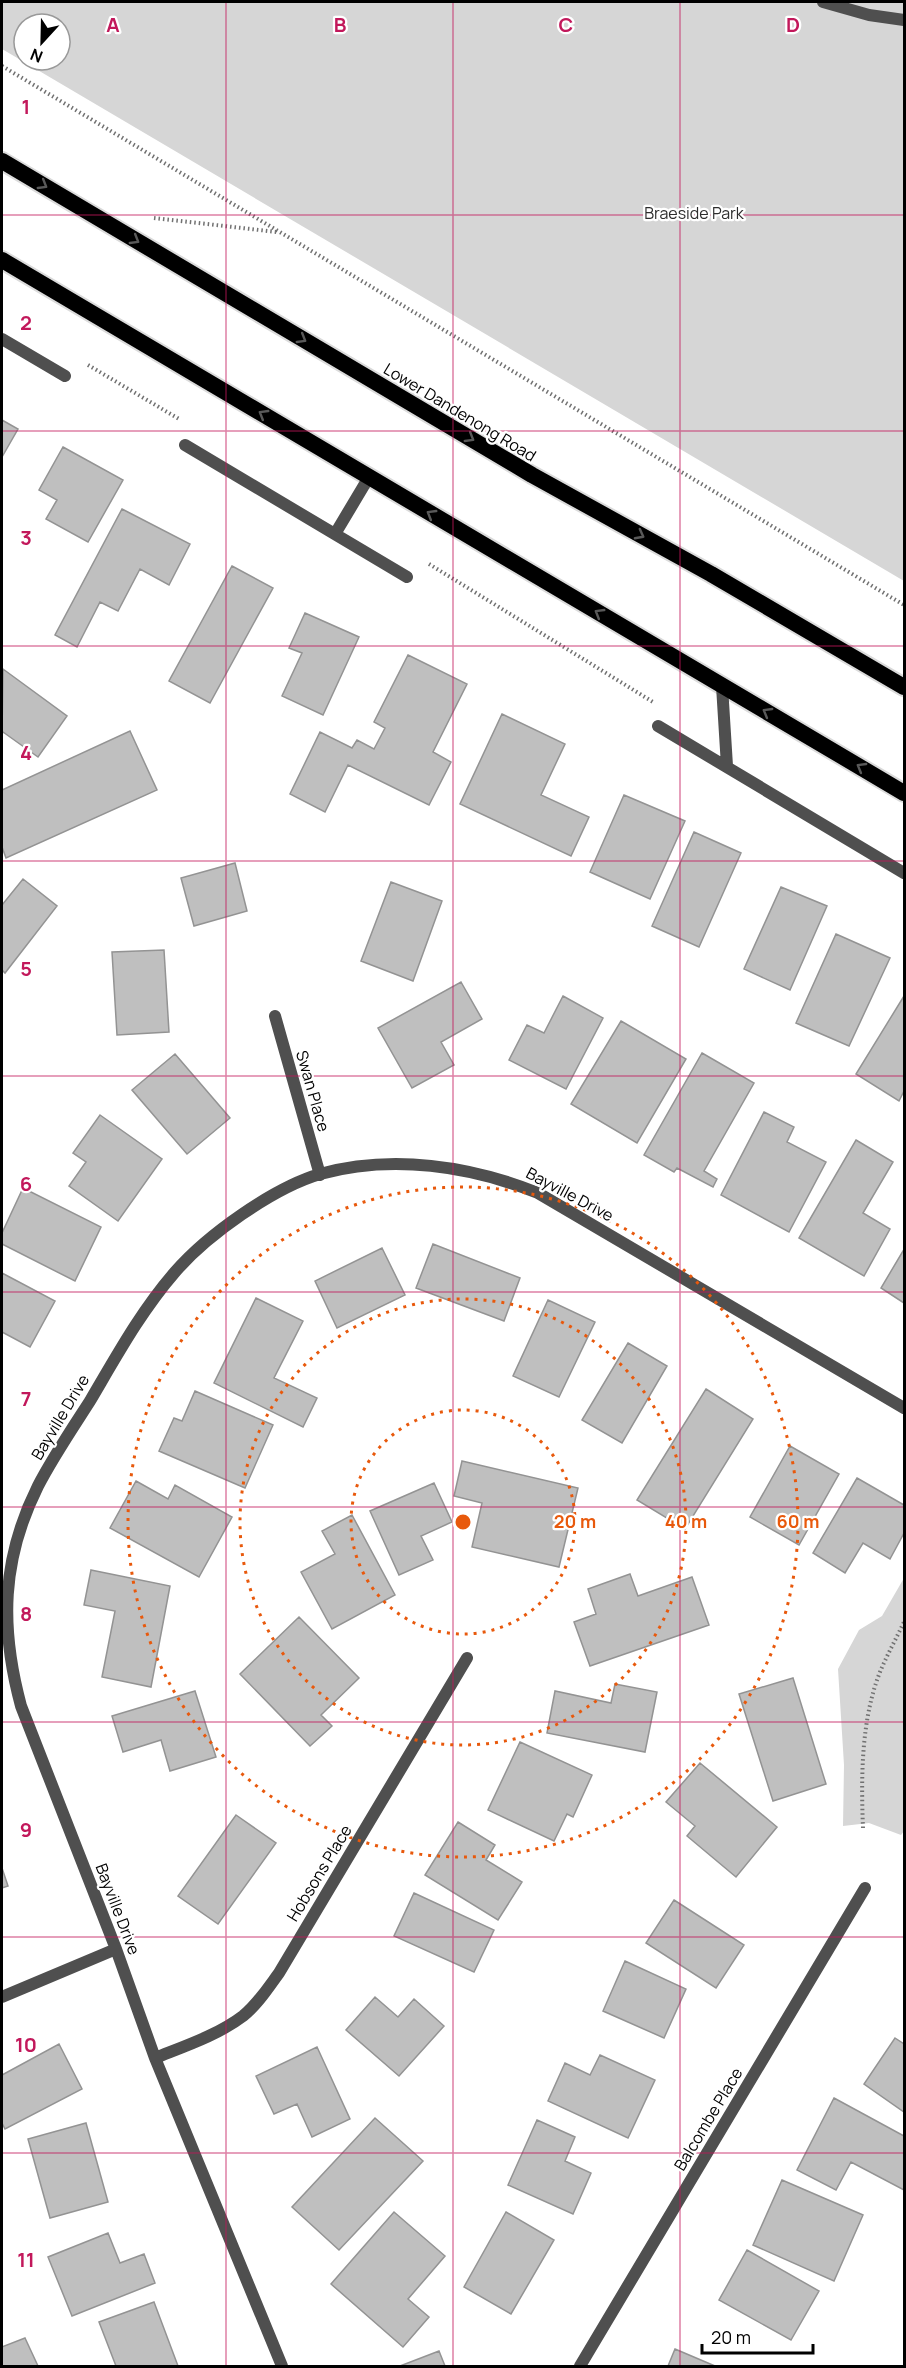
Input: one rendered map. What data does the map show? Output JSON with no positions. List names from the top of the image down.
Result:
{
  "streets": {
    "highway": ["Lower Dandenong Road"],
    "street": [
      "Swan Place",
      "Bayville Drive",
      "Hobsons Place",
      "Balcombe Place"
    ]
  },
  "crossings": [
    ["Swan Place", "Bayville Drive"],
    ["Bayville Drive", "Hobsons Place"]
  ],
  "parks": ["Braeside Park"],
  "scale_bar": "20 m",
  "north": "bottom",
  "grid": {
    "columns": [
      "A",
      "B",
      "C",
      "D"
    ],
    "rows": [
      "1",
      "2",
      "3",
      "4",
      "5",
      "6",
      "7",
      "8",
      "9",
      "10",
      "11"
    ]
  },
  "rings": ["20 m", "40 m", "60 m"]
}
